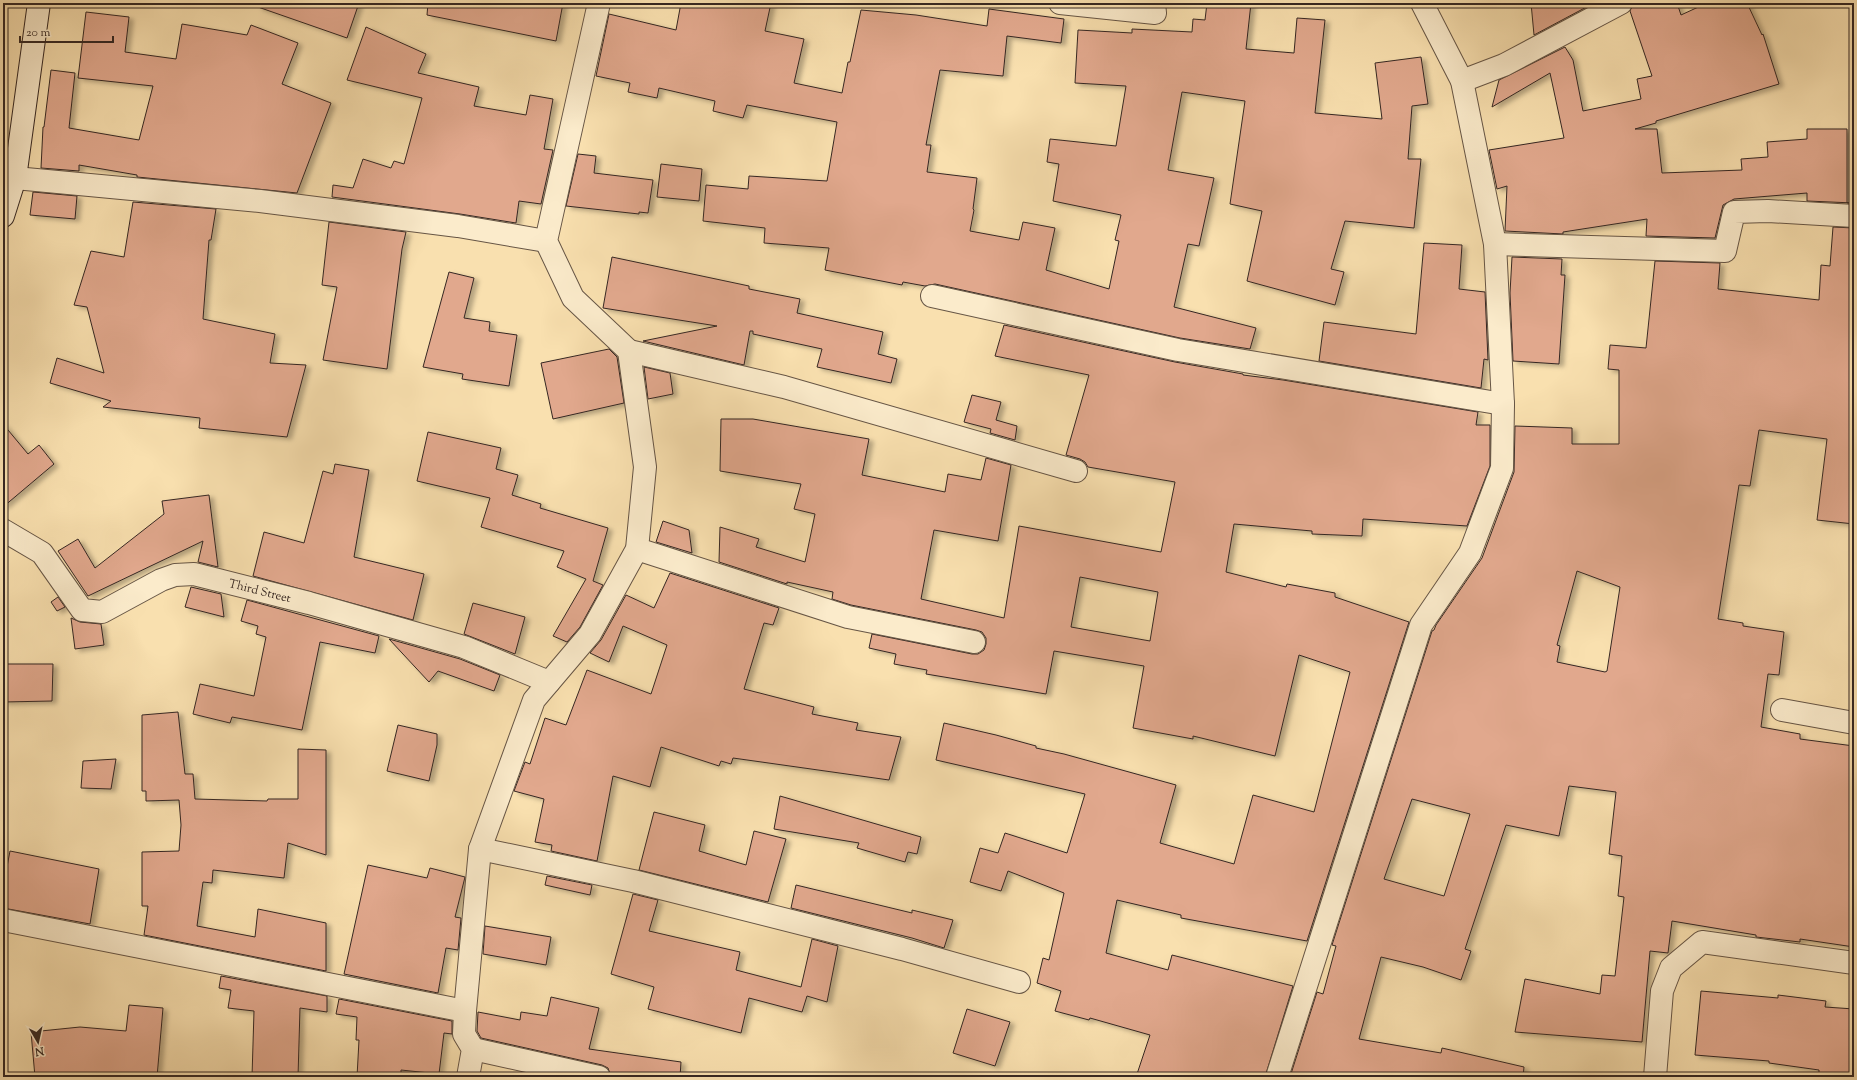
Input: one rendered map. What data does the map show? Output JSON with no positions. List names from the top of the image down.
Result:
{
  "streets": {
    "street": ["Third Street"]
  },
  "scale_bar": "20 m",
  "north": "bottom"
}
